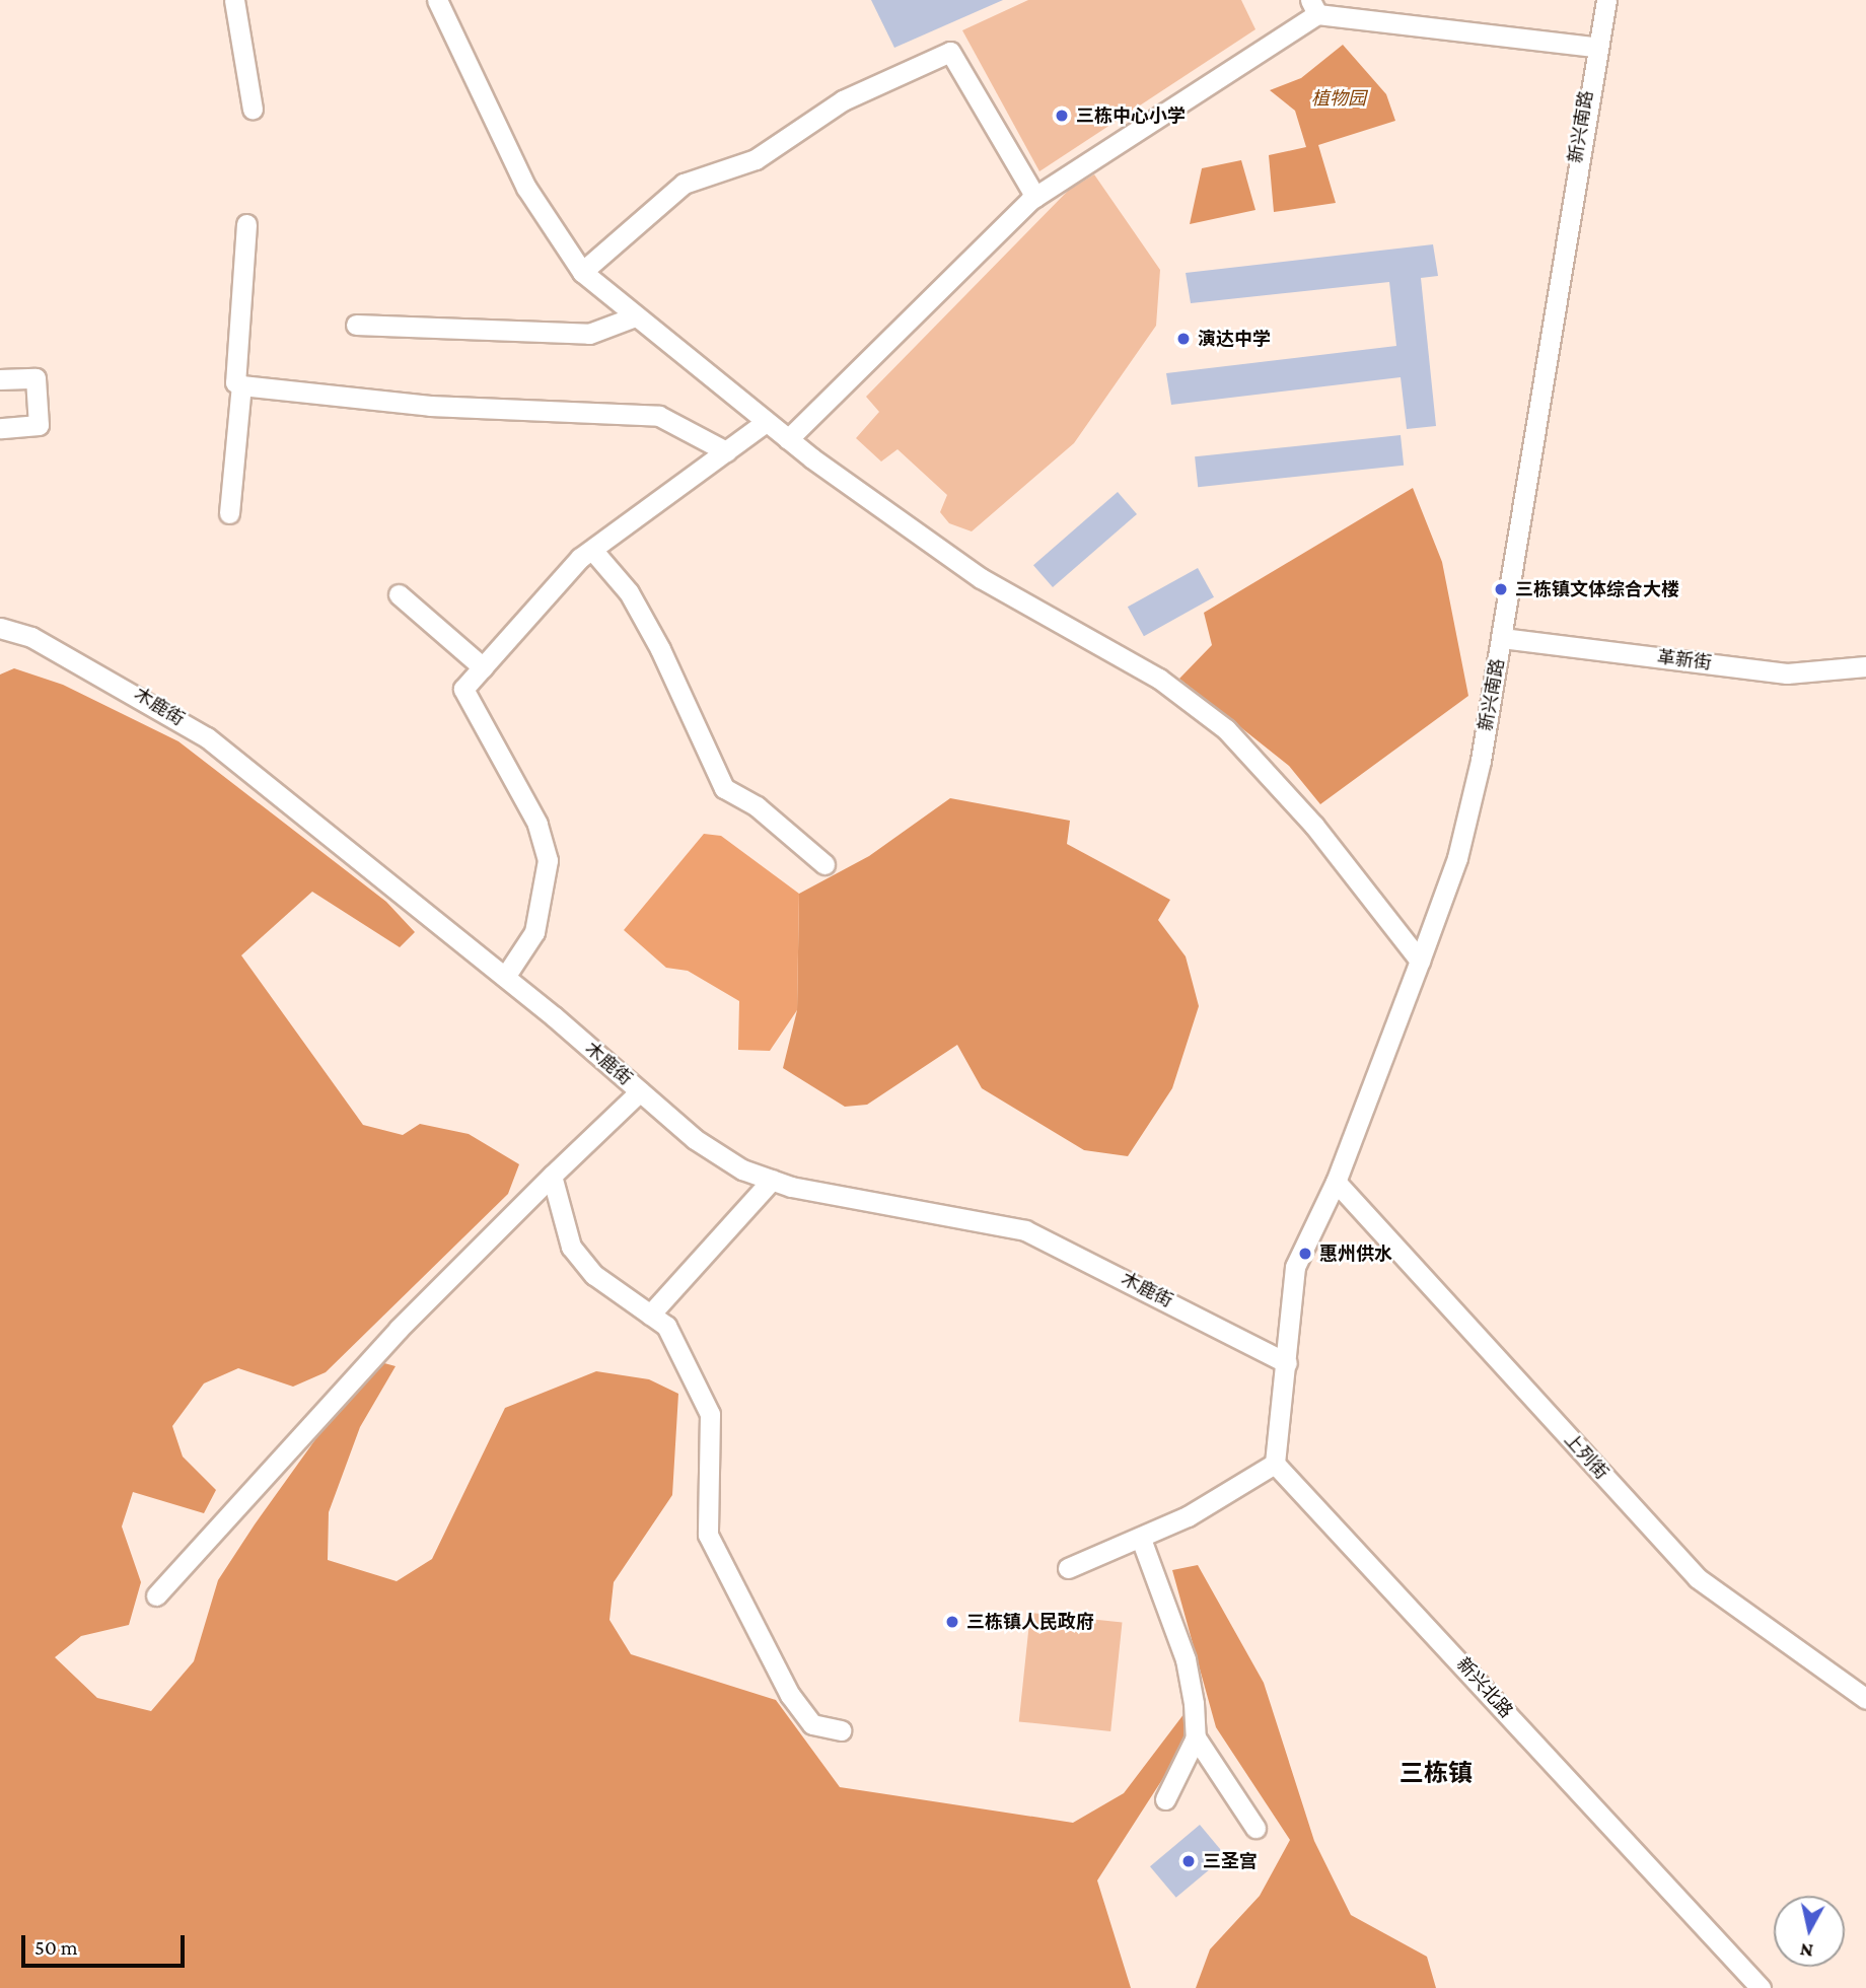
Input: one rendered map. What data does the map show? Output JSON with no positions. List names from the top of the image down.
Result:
{
  "streets": {
    "street": [
      "新兴南路",
      "革新街",
      "木鹿街",
      "上列街",
      "新兴北路"
    ]
  },
  "crossings": [
    ["新兴南路", "革新街"],
    ["新兴南路", "木鹿街"],
    ["新兴南路", "上列街"]
  ],
  "districts": ["三栋镇"],
  "parks": ["植物园"],
  "places": [
    "三栋中心小学",
    "演达中学",
    "三栋镇文体综合大楼",
    "惠州供水",
    "三栋镇人民政府",
    "三圣宫"
  ],
  "scale_bar": "50 m",
  "north": "bottom"
}
